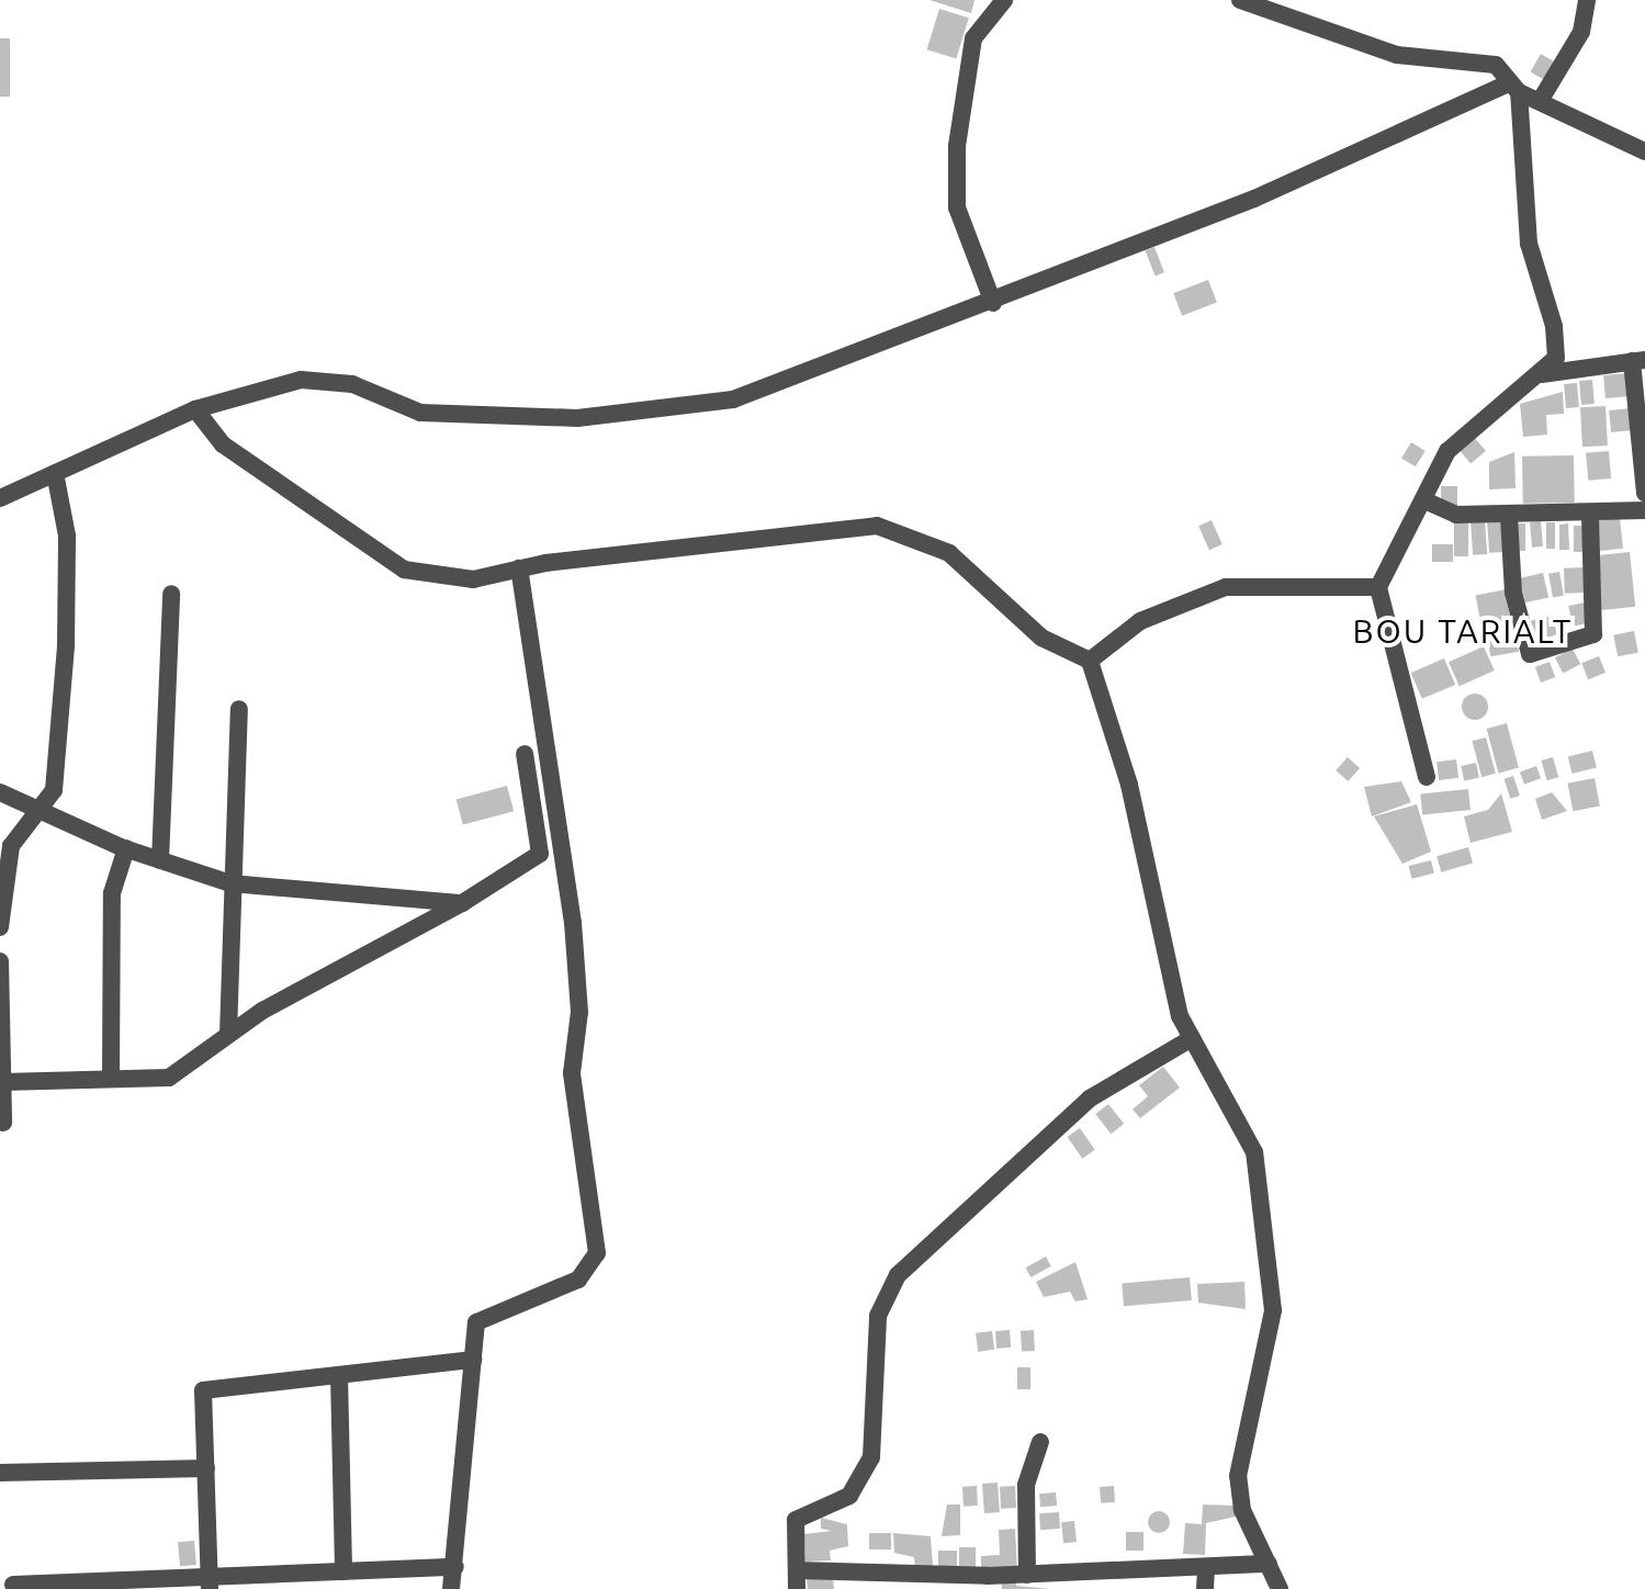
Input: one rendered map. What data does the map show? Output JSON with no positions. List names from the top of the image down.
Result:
{
  "districts": ["BOU TARIALT"]
}
